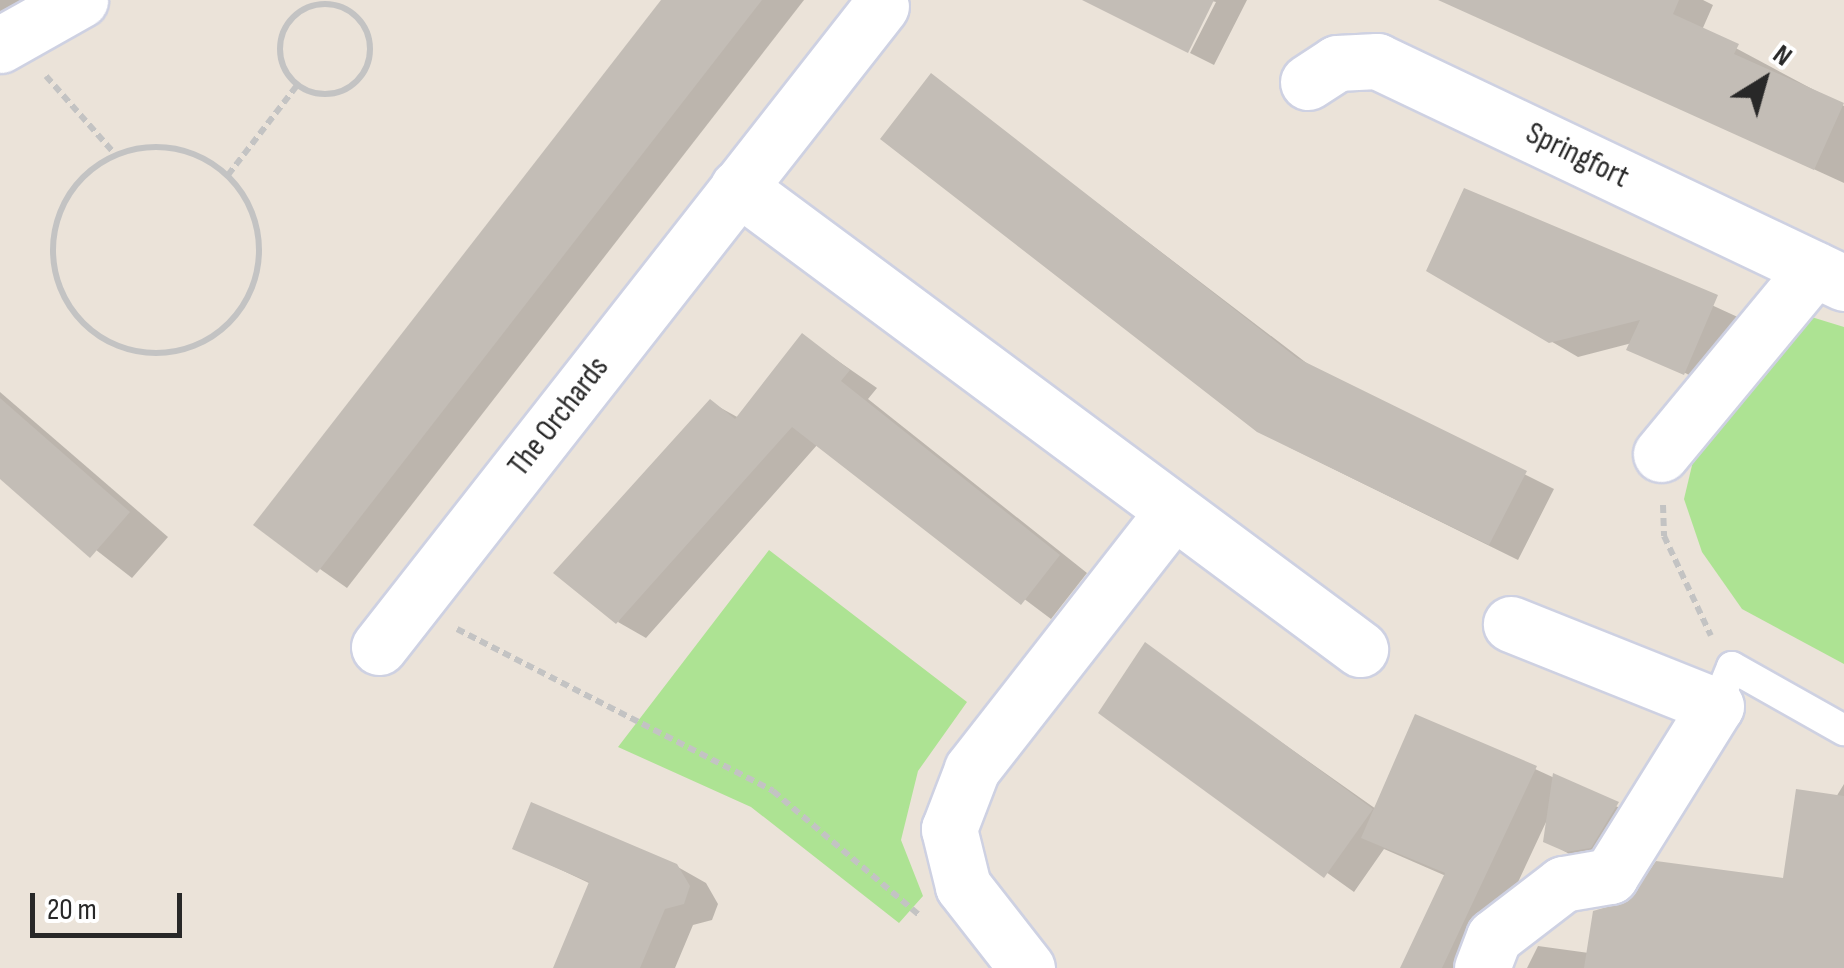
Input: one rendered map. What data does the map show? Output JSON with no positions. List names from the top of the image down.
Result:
{
  "streets": {
    "street": ["Springfort", "The Orchards"]
  },
  "scale_bar": "20 m",
  "north": "top right"
}
